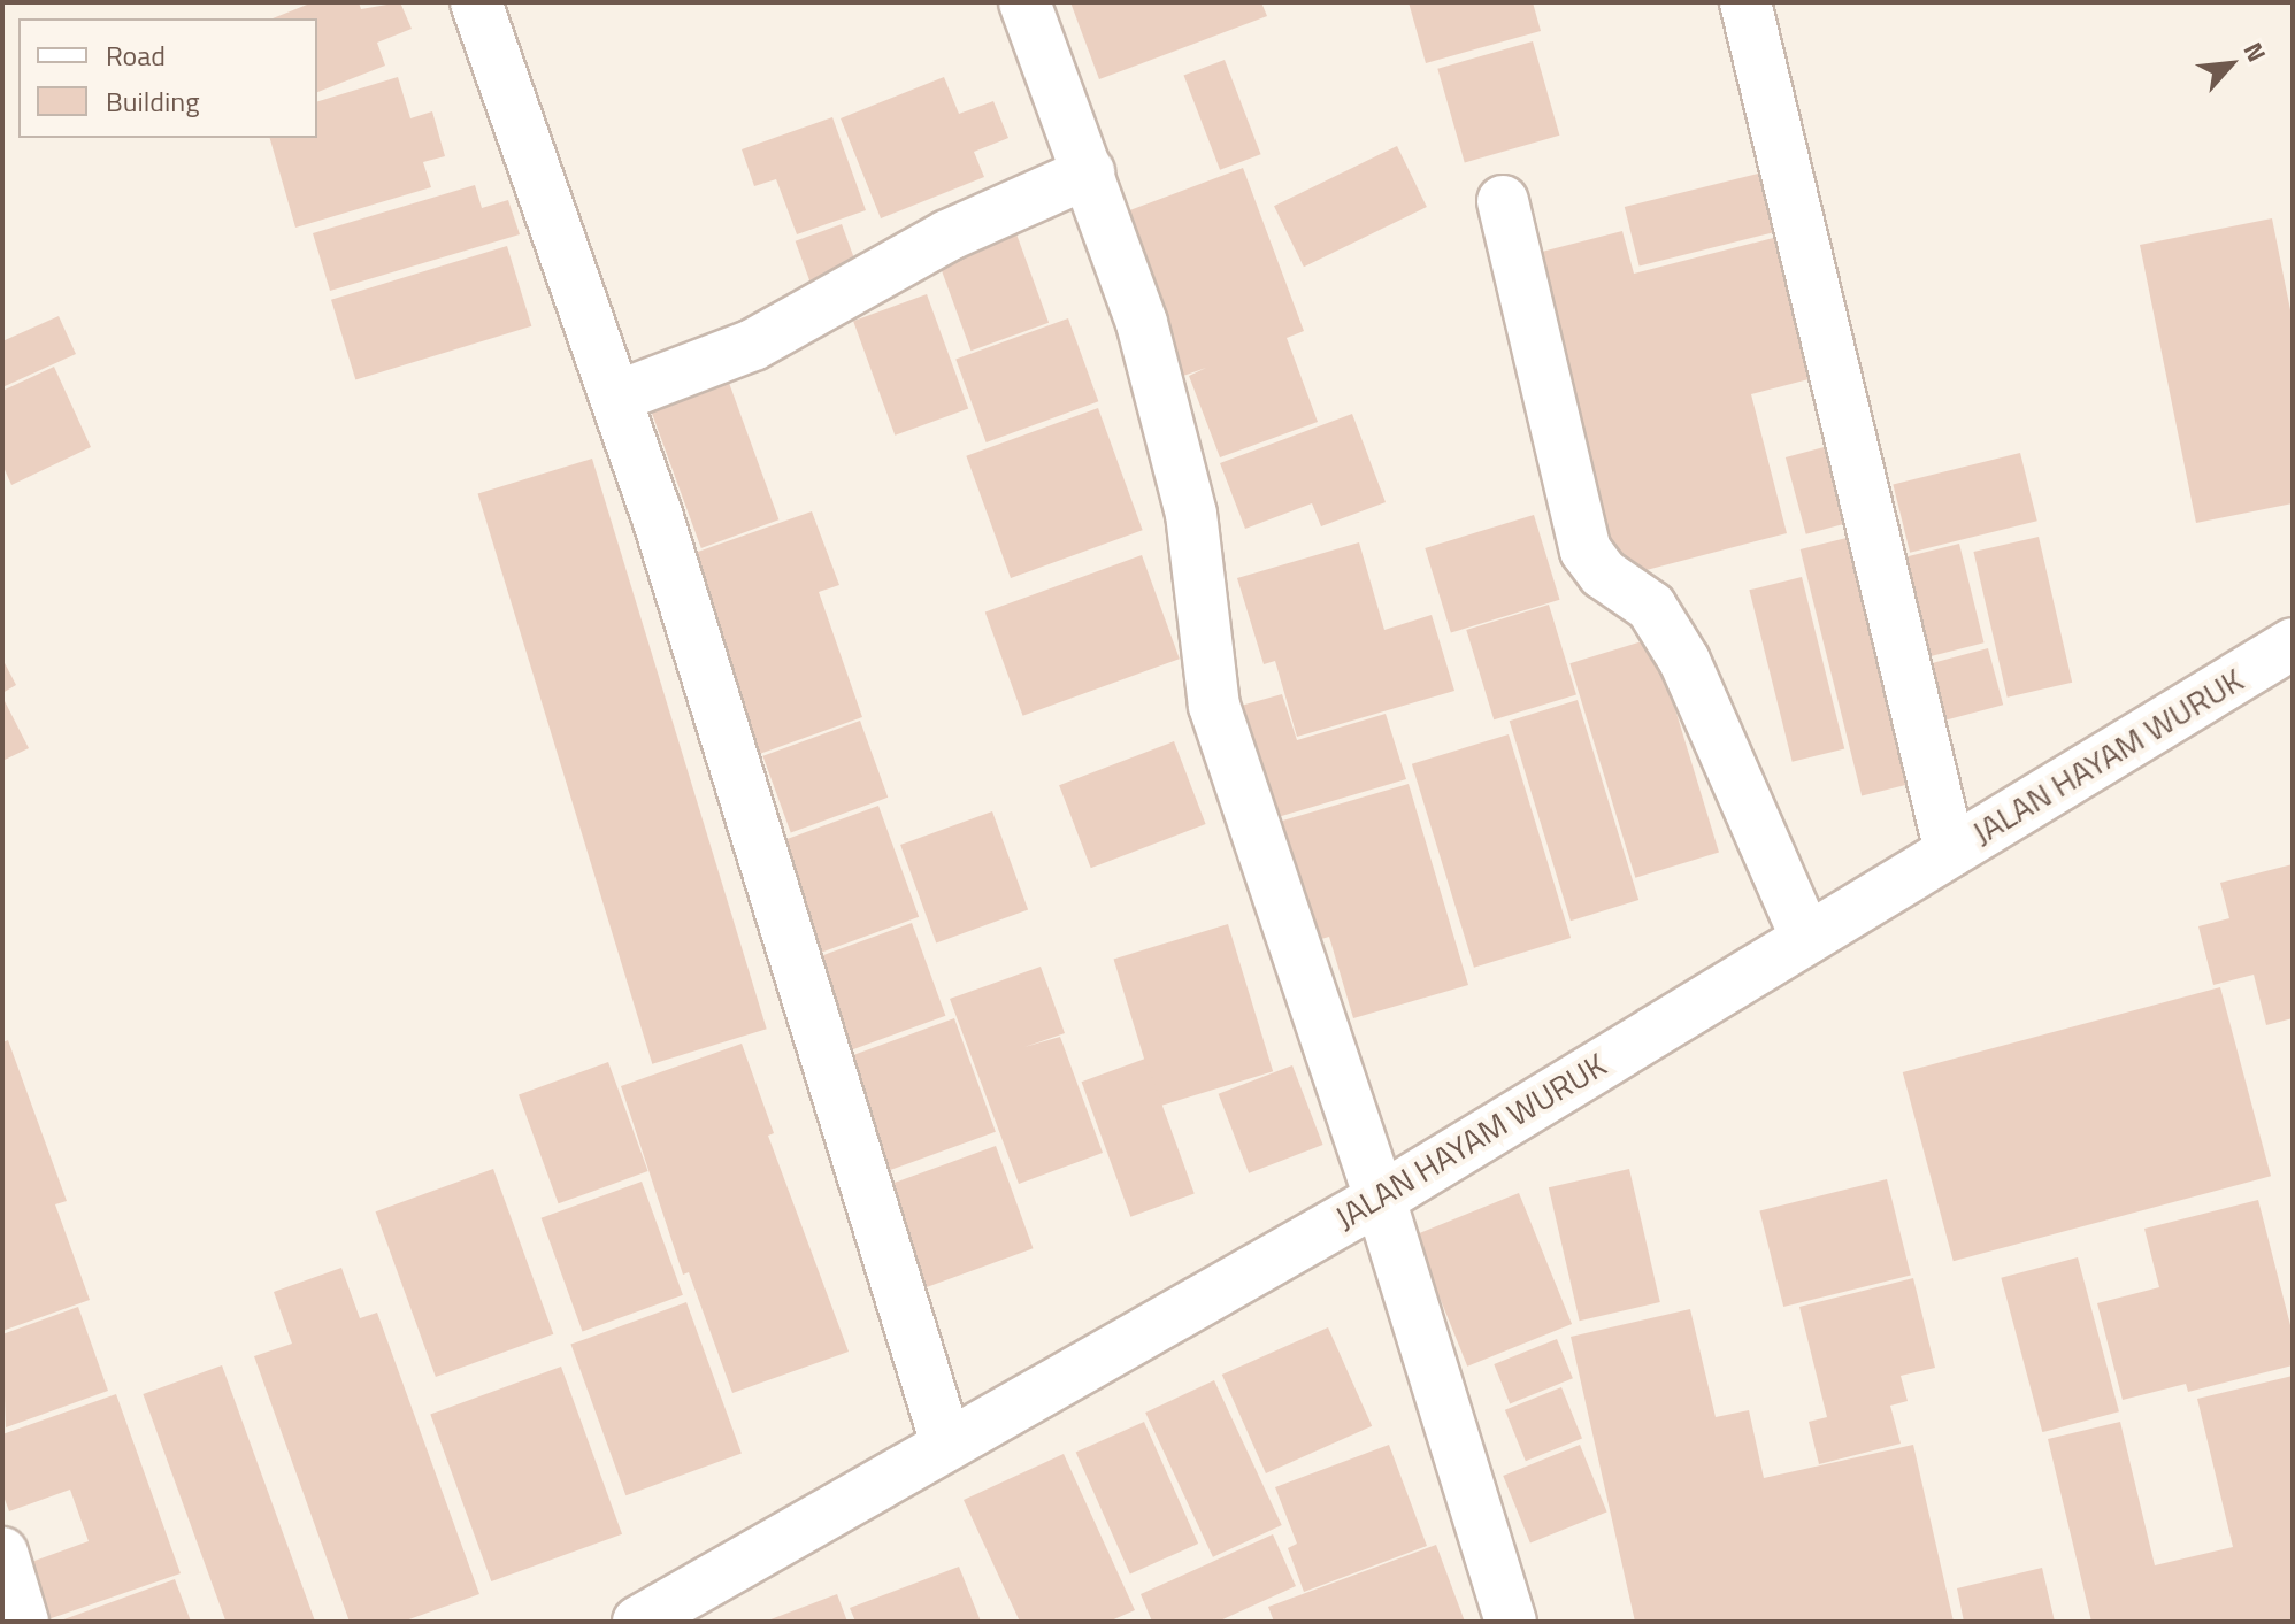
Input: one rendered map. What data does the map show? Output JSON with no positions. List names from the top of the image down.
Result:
{
  "streets": {
    "street": ["JALAN HAYAM WURUK"]
  },
  "legend": ["Road", "Building"],
  "north": "top right"
}
